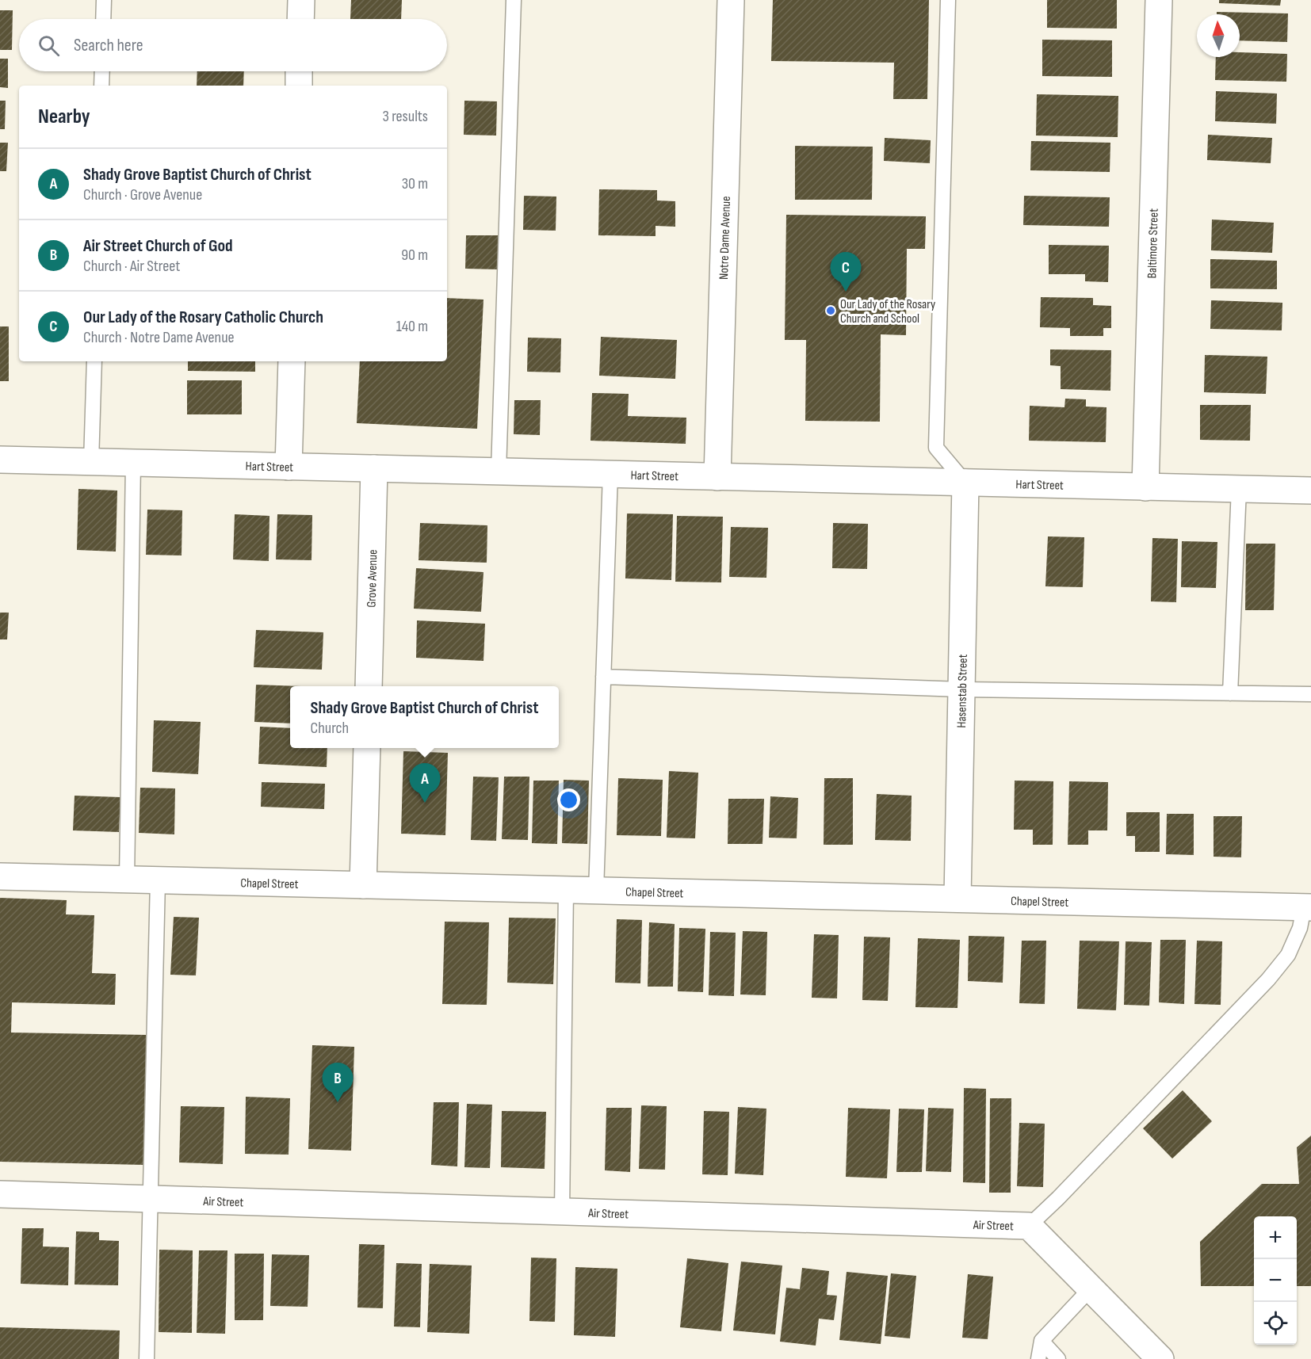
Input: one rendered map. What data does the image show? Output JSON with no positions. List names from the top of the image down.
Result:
{
  "streets": {
    "street": [
      "Notre Dame Avenue",
      "Baltimore Street",
      "Hart Street",
      "Grove Avenue",
      "Hasenstab Street",
      "Chapel Street",
      "Air Street"
    ]
  },
  "crossings": [
    ["Notre Dame Avenue", "Hart Street"],
    ["Baltimore Street", "Hart Street"],
    ["Hart Street", "Grove Avenue"],
    ["Hart Street", "Hasenstab Street"],
    ["Hasenstab Street", "Chapel Street"]
  ],
  "places": ["Our Lady of the Rosary Church and School"],
  "north": "top",
  "page": {
    "search": "Search here",
    "heading": ["Nearby", "3 results"],
    "list": [
      {
        "mark": "A",
        "name": "Shady Grove Baptist Church of Christ",
        "note": "Church · Grove Avenue",
        "value": "30 m"
      },
      {
        "mark": "B",
        "name": "Air Street Church of God",
        "note": "Church · Air Street",
        "value": "90 m"
      },
      {
        "mark": "C",
        "name": "Our Lady of the Rosary Catholic Church",
        "note": "Church · Notre Dame Avenue",
        "value": "140 m"
      }
    ],
    "pins": ["C", "A", "B"],
    "popup": ["Shady Grove Baptist Church of Christ", "Church"],
    "map_buttons": ["+", "−"]
  }
}
